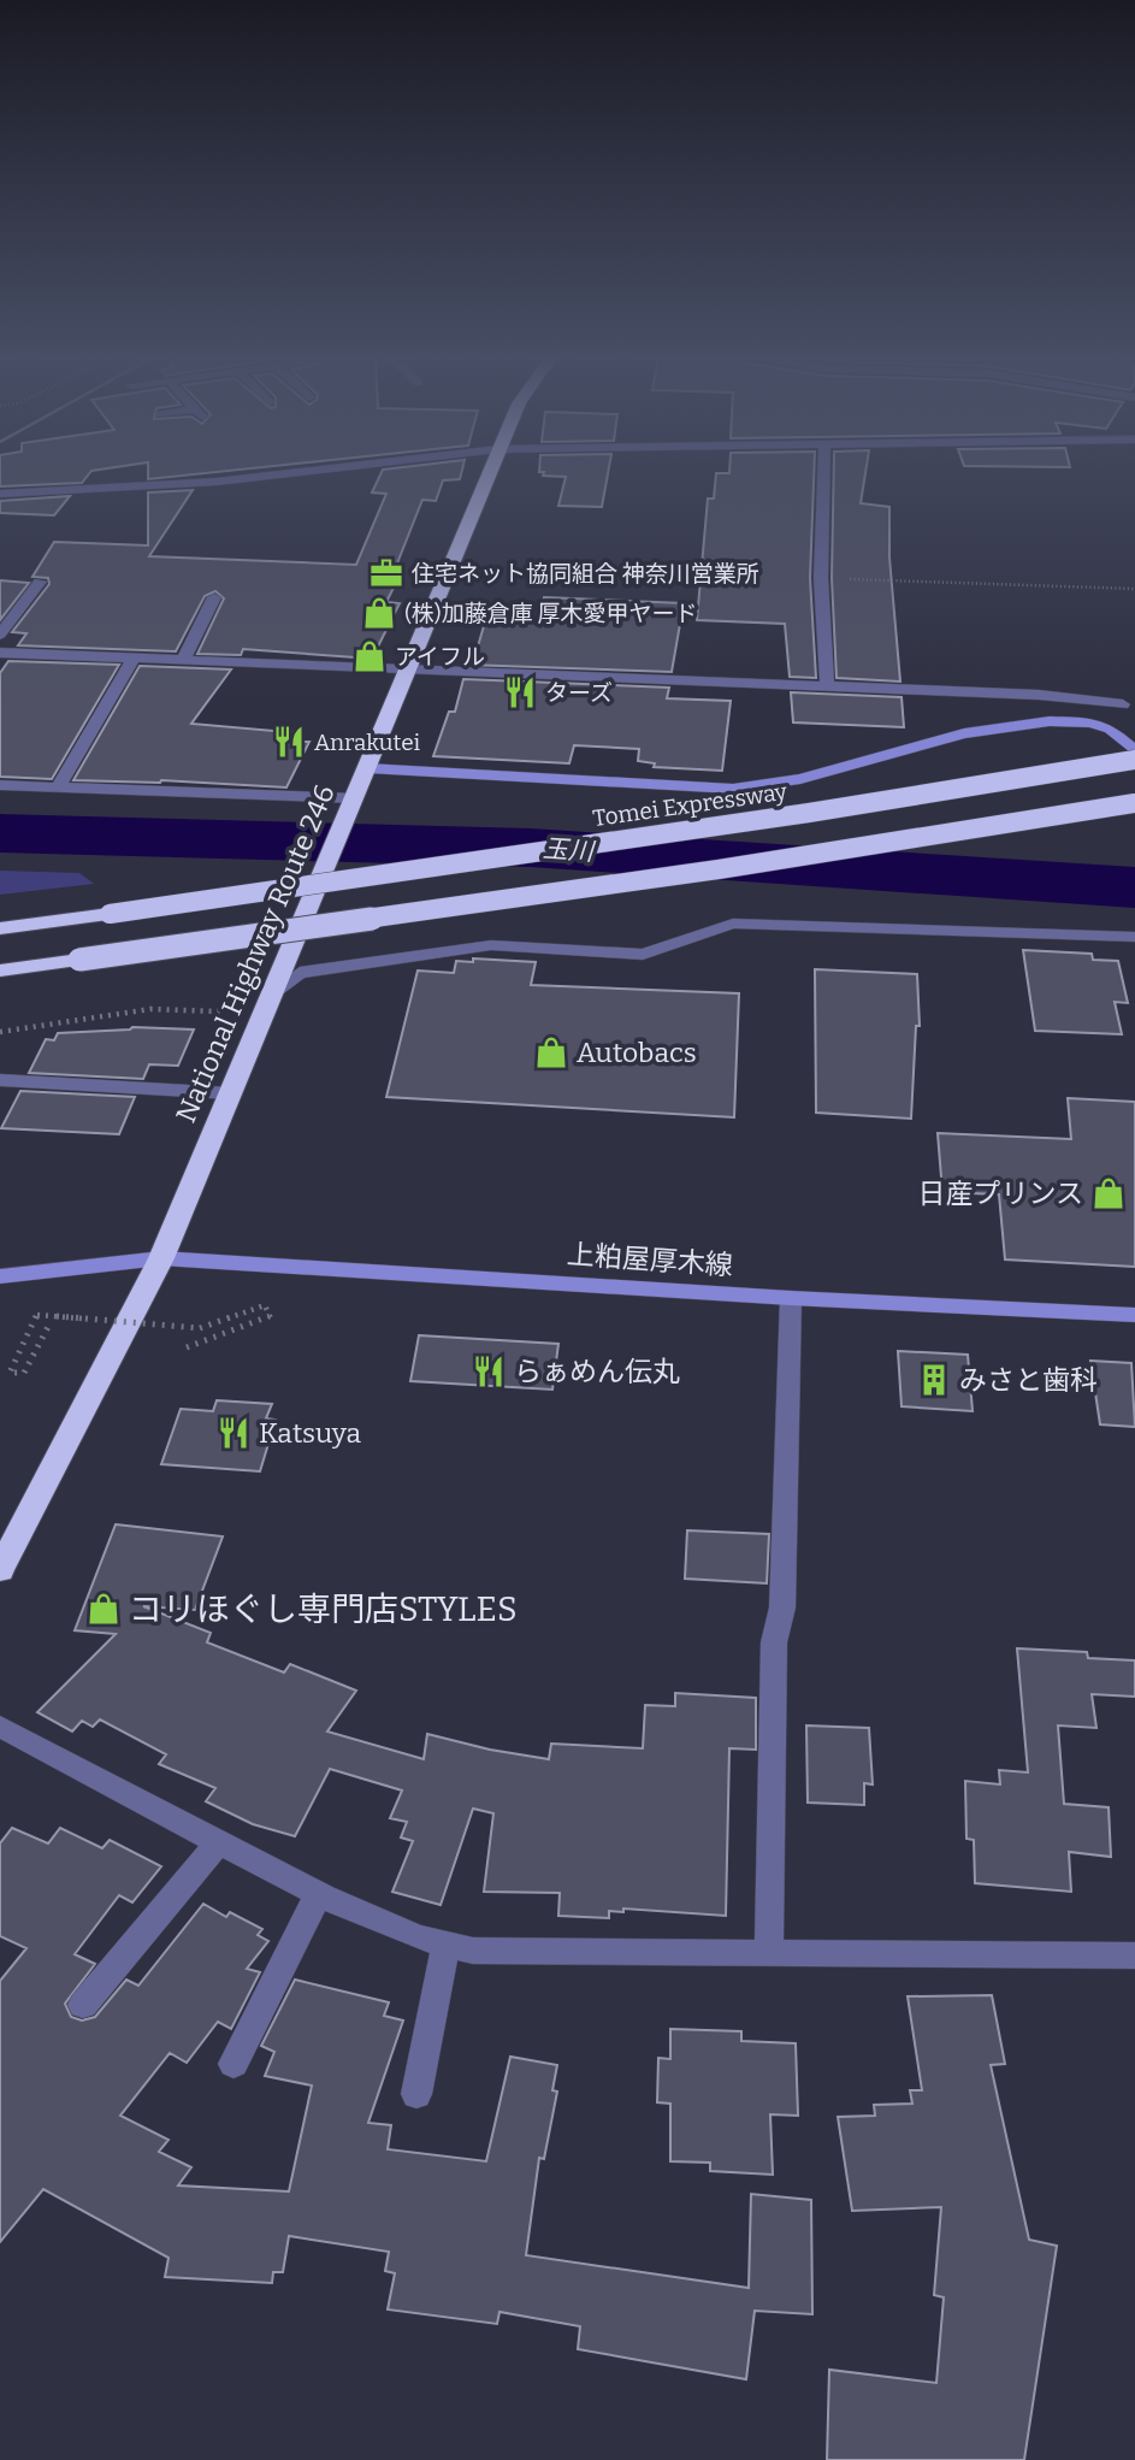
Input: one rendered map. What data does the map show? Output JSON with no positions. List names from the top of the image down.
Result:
{
  "streets": {
    "highway": ["Tomei Expressway", "National Highway Route 246"],
    "street": ["上粕屋厚木線"]
  },
  "crossings": [
    ["National Highway Route 246", "上粕屋厚木線"]
  ],
  "water": ["玉川"],
  "places": {
    "office": ["住宅ネット協同組合 神奈川営業所"],
    "shop": [
      "(株)加藤倉庫 厚木愛甲ヤード",
      "アイフル",
      "Autobacs",
      "日産プリンス",
      "コリほぐし専門店STYLES"
    ],
    "restaurant": [
      "ターズ",
      "Anrakutei",
      "らぁめん伝丸",
      "Katsuya"
    ],
    "building": ["みさと歯科"]
  }
}
